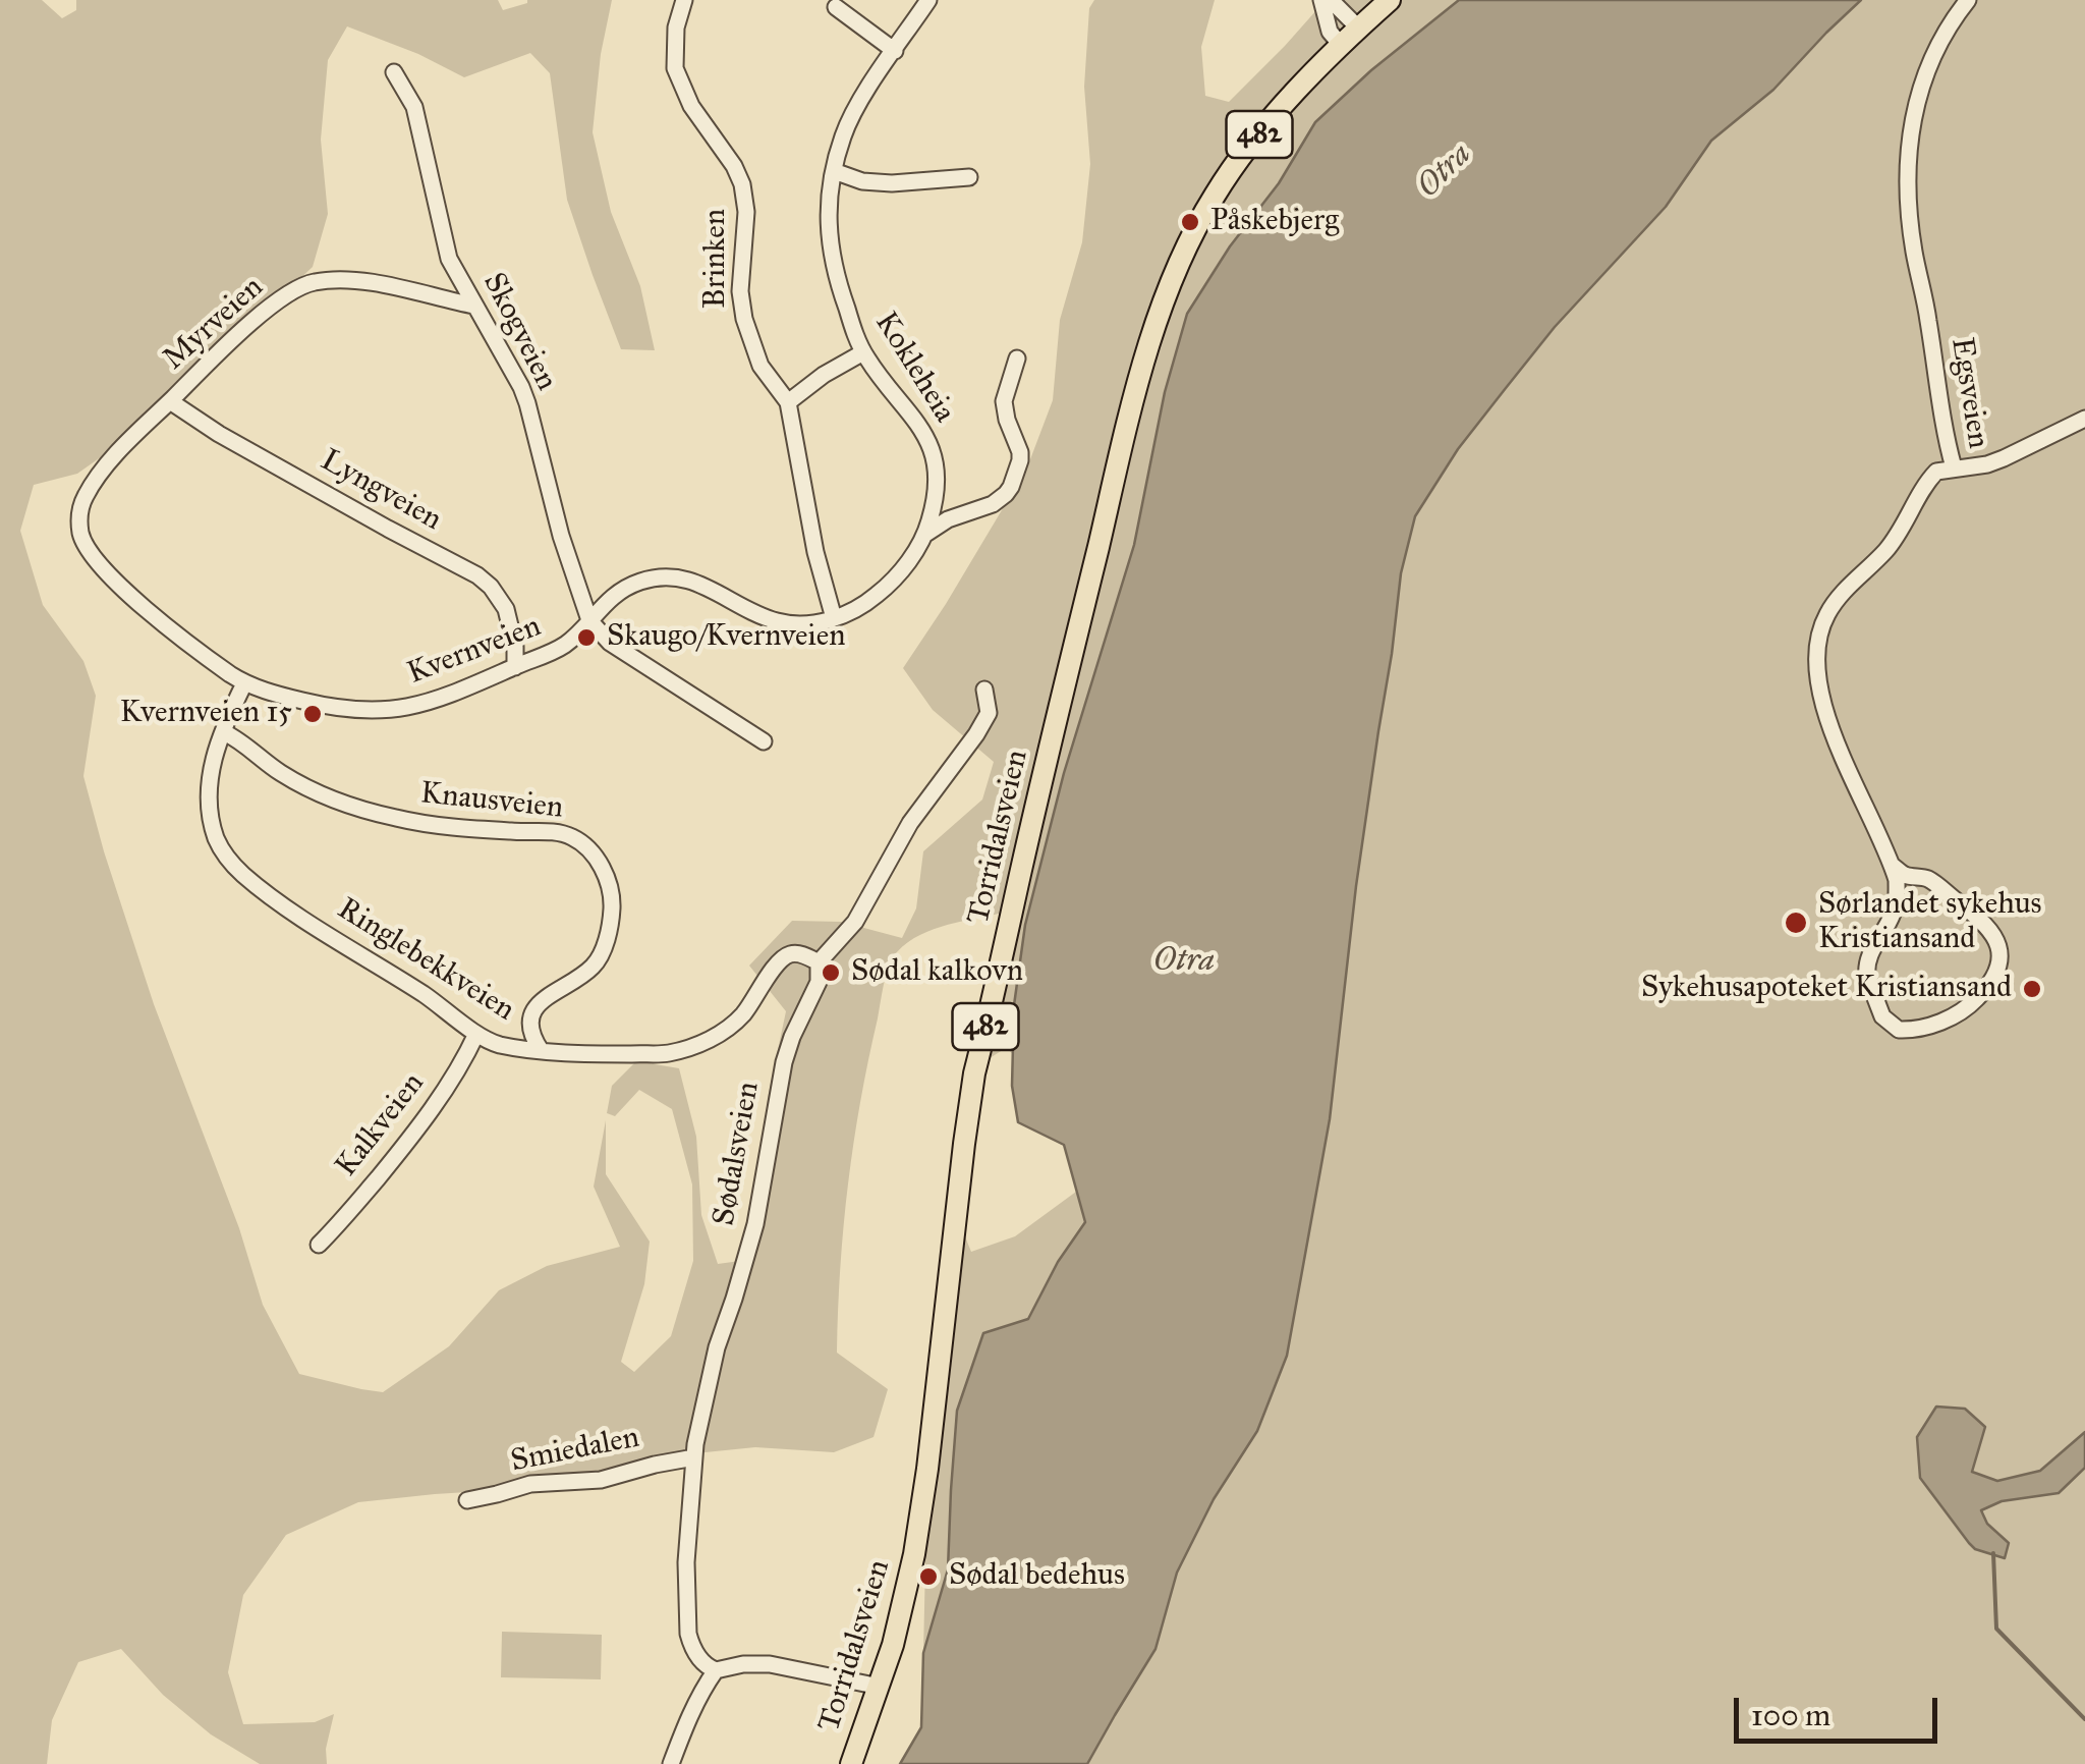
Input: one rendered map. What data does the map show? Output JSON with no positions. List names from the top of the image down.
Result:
{
  "streets": {
    "main road": ["482", "Torridalsveien"],
    "street": [
      "Brinken",
      "Myrveien",
      "Skogveien",
      "Kokleheia",
      "Egsveien",
      "Lyngveien",
      "Kvernveien",
      "Knausveien",
      "Ringlebekkveien",
      "Kalkveien",
      "Sødalsveien",
      "Smiedalen"
    ]
  },
  "crossings": [
    ["Brinken", "Kokleheia"],
    ["Myrveien", "Skogveien"],
    ["Myrveien", "Lyngveien"],
    ["Myrveien", "Kvernveien"],
    ["Skogveien", "Kokleheia"],
    ["Skogveien", "Kvernveien"],
    ["Kokleheia", "Kvernveien"],
    ["Lyngveien", "Kvernveien"],
    ["Kvernveien", "Ringlebekkveien"],
    ["Knausveien", "Ringlebekkveien"],
    ["Ringlebekkveien", "Kalkveien"],
    ["Ringlebekkveien", "Sødalsveien"],
    ["Sødalsveien", "Smiedalen"]
  ],
  "water": ["Otra"],
  "places": [
    "Påskebjerg",
    "Skaugo/Kvernveien",
    "Kvernveien 15",
    "Sørlandet sykehus Kristiansand",
    "Sødal kalkovn",
    "Sykehusapoteket Kristiansand",
    "Sødal bedehus"
  ],
  "scale_bar": "100 m"
}
